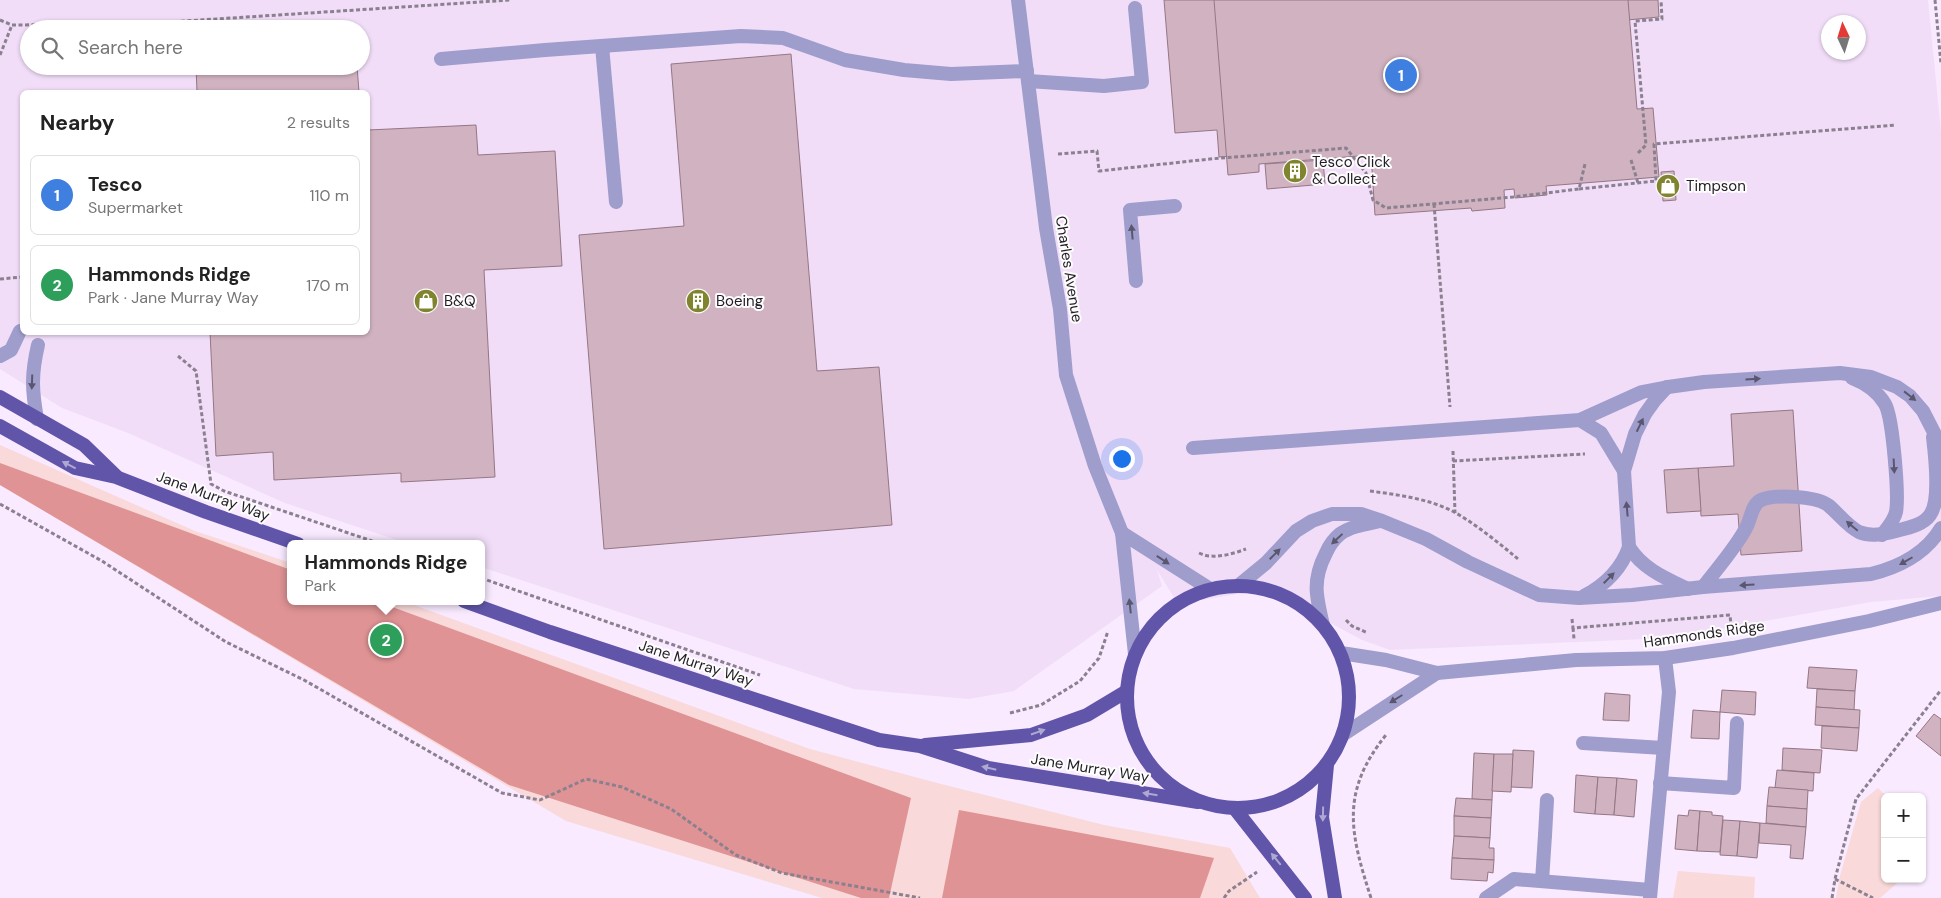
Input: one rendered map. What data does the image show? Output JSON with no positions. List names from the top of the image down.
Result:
{
  "streets": {
    "main road": ["Jane Murray Way"],
    "street": ["Charles Avenue", "Hammonds Ridge"]
  },
  "places": {
    "building": ["Tesco Click & Collect", "Boeing"],
    "shop": ["Timpson", "B&Q"]
  },
  "north": "top",
  "page": {
    "search": "Search here",
    "pins": ["1", "2"],
    "heading": ["Nearby", "2 results"],
    "list": [
      {
        "mark": "1",
        "name": "Tesco",
        "note": "Supermarket",
        "value": "110 m"
      },
      {
        "mark": "2",
        "name": "Hammonds Ridge",
        "note": "Park · Jane Murray Way",
        "value": "170 m"
      }
    ],
    "popup": ["Hammonds Ridge", "Park"],
    "map_buttons": ["+", "−"]
  }
}
